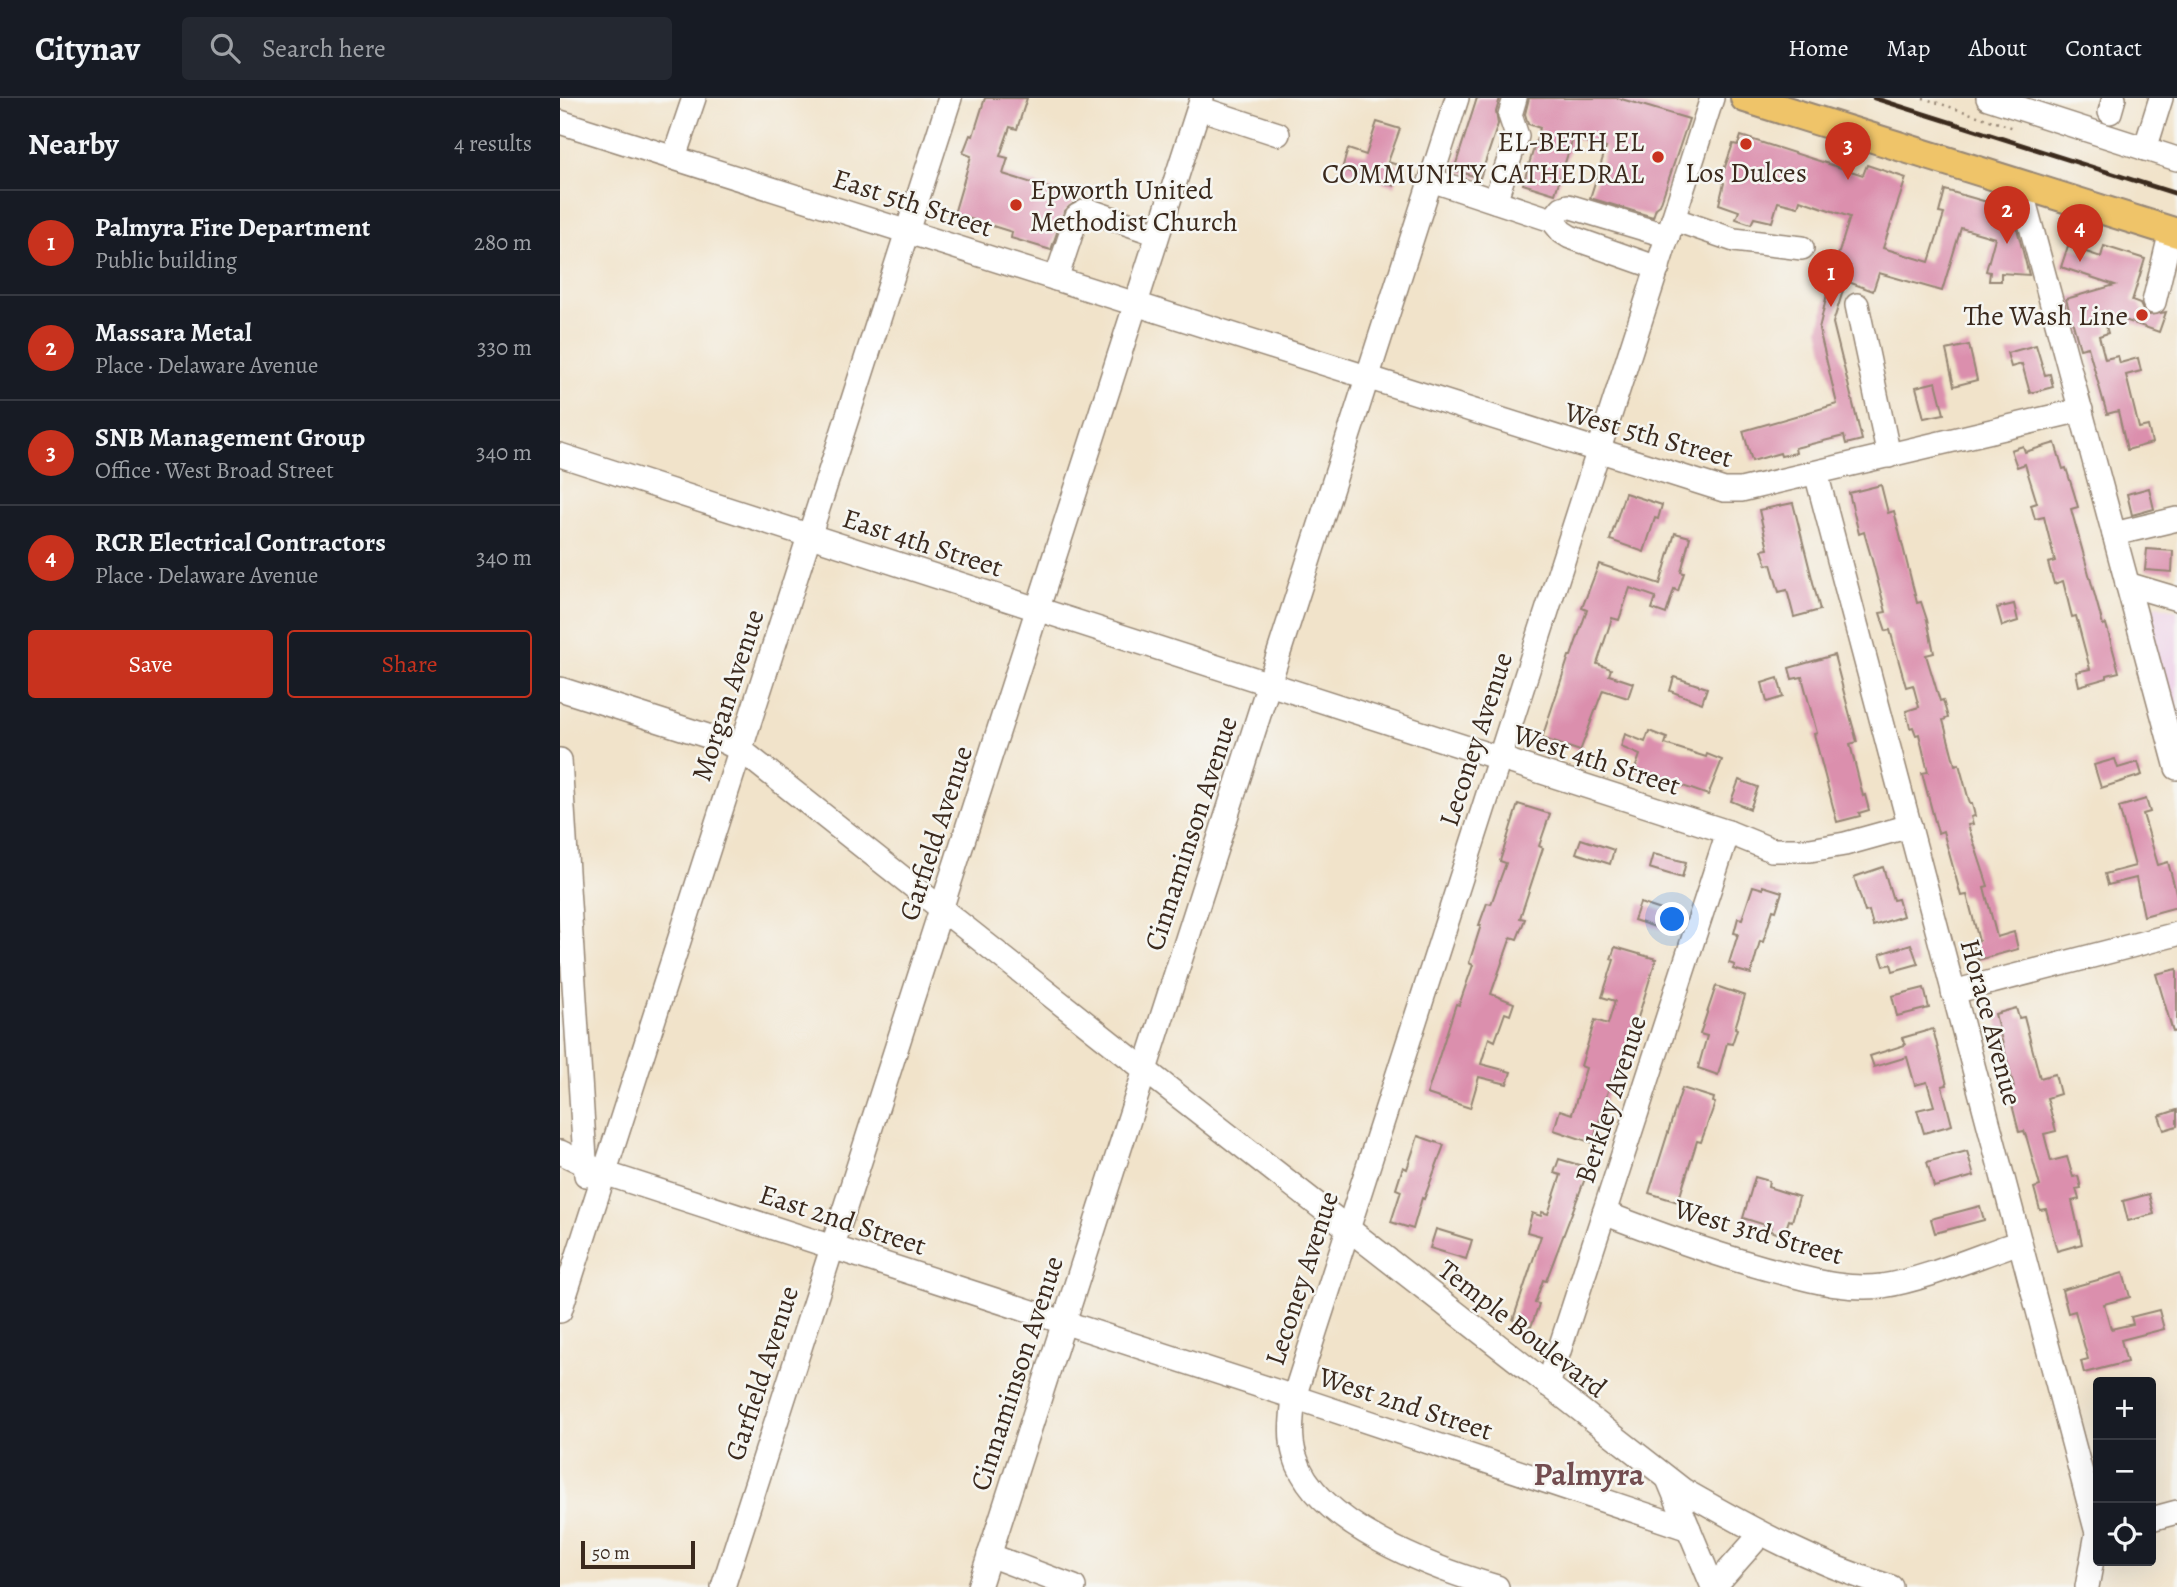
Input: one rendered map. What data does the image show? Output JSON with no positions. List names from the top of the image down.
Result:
{
  "streets": {
    "street": [
      "East 5th Street",
      "West 5th Street",
      "East 4th Street",
      "Morgan Avenue",
      "Leconey Avenue",
      "West 4th Street",
      "Garfield Avenue",
      "Cinnaminson Avenue",
      "Horace Avenue",
      "Berkley Avenue",
      "East 2nd Street",
      "West 3rd Street",
      "Temple Boulevard",
      "West 2nd Street"
    ]
  },
  "crossings": [
    ["East 5th Street", "West 5th Street"],
    ["East 5th Street", "Morgan Avenue"],
    ["East 5th Street", "Garfield Avenue"],
    ["East 5th Street", "Cinnaminson Avenue"],
    ["West 5th Street", "Leconey Avenue"],
    ["West 5th Street", "Cinnaminson Avenue"],
    ["West 5th Street", "Horace Avenue"],
    ["East 4th Street", "Morgan Avenue"],
    ["East 4th Street", "West 4th Street"],
    ["East 4th Street", "Garfield Avenue"],
    ["East 4th Street", "Cinnaminson Avenue"],
    ["Morgan Avenue", "East 2nd Street"],
    ["Morgan Avenue", "Temple Boulevard"],
    ["Leconey Avenue", "West 4th Street"],
    ["Leconey Avenue", "Temple Boulevard"],
    ["Leconey Avenue", "West 2nd Street"],
    ["West 4th Street", "Cinnaminson Avenue"],
    ["West 4th Street", "Horace Avenue"],
    ["West 4th Street", "Berkley Avenue"],
    ["Garfield Avenue", "East 2nd Street"],
    ["Garfield Avenue", "Temple Boulevard"],
    ["Cinnaminson Avenue", "East 2nd Street"],
    ["Cinnaminson Avenue", "Temple Boulevard"],
    ["Cinnaminson Avenue", "West 2nd Street"],
    ["Horace Avenue", "West 3rd Street"],
    ["Berkley Avenue", "West 3rd Street"],
    ["Berkley Avenue", "Temple Boulevard"],
    ["East 2nd Street", "West 2nd Street"]
  ],
  "districts": ["Palmyra"],
  "places": [
    "Los Dulces",
    "EL-BETH EL COMMUNITY CATHEDRAL",
    "Epworth United Methodist Church",
    "The Wash Line"
  ],
  "scale_bar": "50 m",
  "page": {
    "header": "Citynav",
    "search": "Search here",
    "nav": [
      "Home",
      "Map",
      "About",
      "Contact"
    ],
    "heading": ["Nearby", "4 results"],
    "pins": [
      "3",
      "2",
      "4",
      "1"
    ],
    "list": [
      {
        "mark": "1",
        "name": "Palmyra Fire Department",
        "note": "Public building",
        "value": "280 m"
      },
      {
        "mark": "2",
        "name": "Massara Metal",
        "note": "Place · Delaware Avenue",
        "value": "330 m"
      },
      {
        "mark": "3",
        "name": "SNB Management Group",
        "note": "Office · West Broad Street",
        "value": "340 m"
      },
      {
        "mark": "4",
        "name": "RCR Electrical Contractors",
        "note": "Place · Delaware Avenue",
        "value": "340 m"
      }
    ],
    "buttons": ["Save", "Share"],
    "map_buttons": ["+", "−"],
    "scale": "50 m"
  }
}
